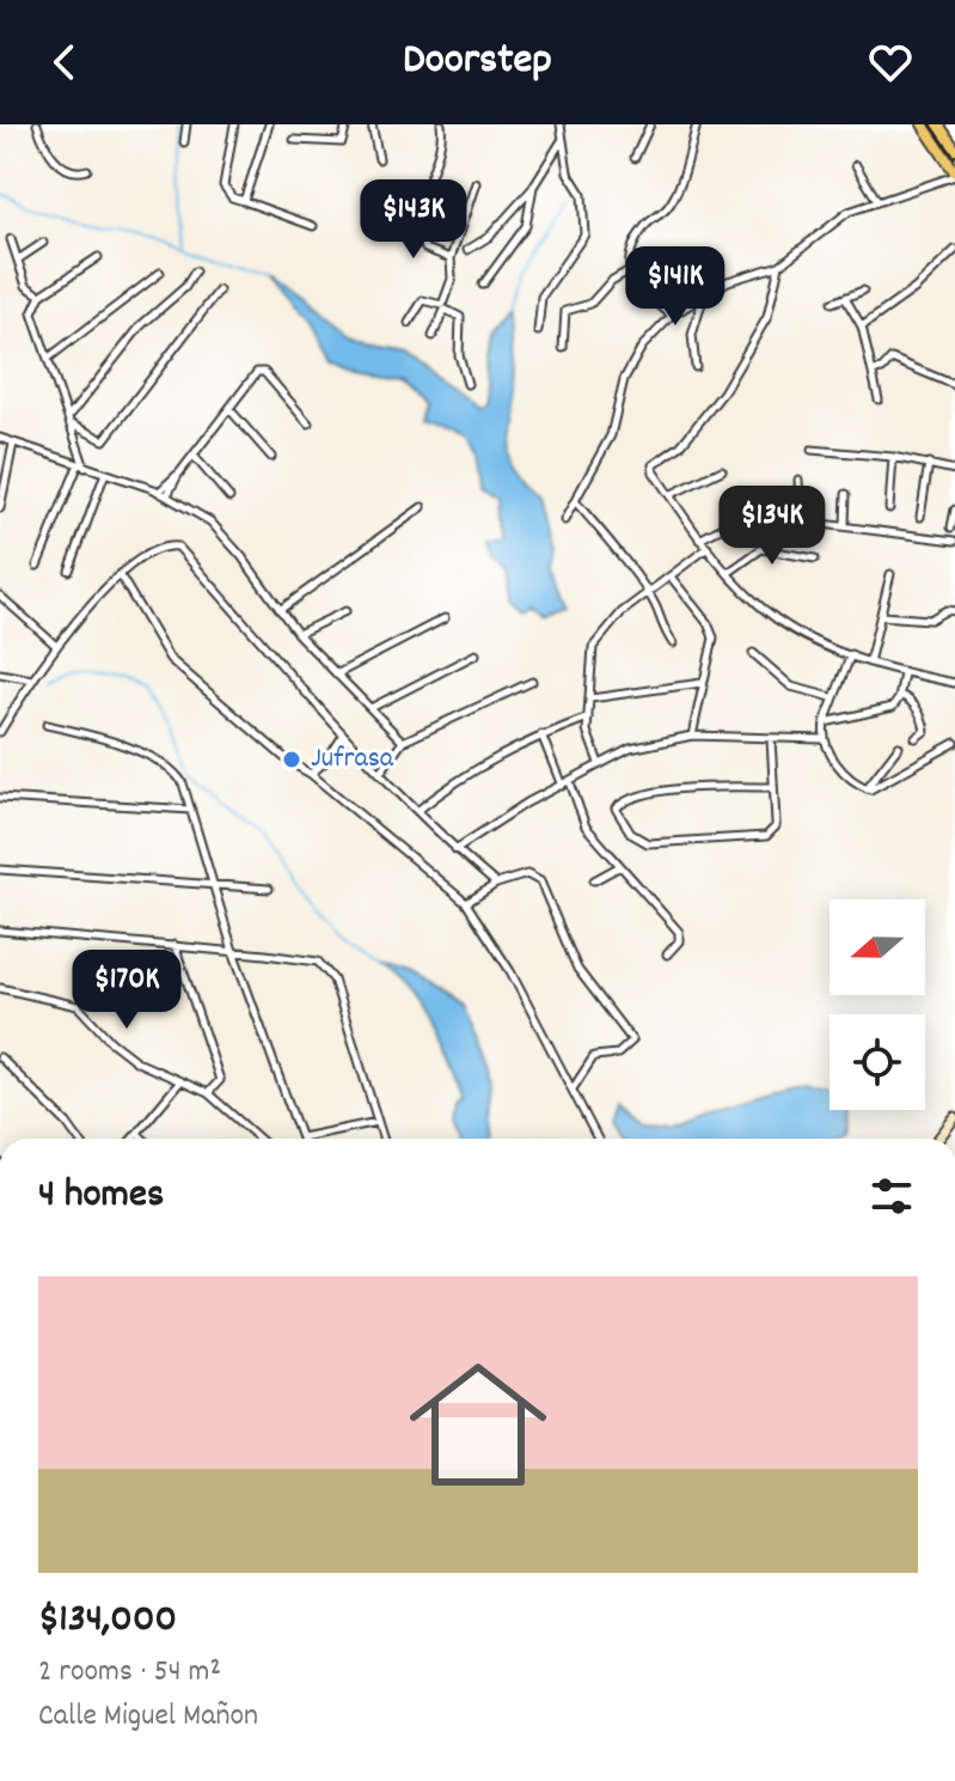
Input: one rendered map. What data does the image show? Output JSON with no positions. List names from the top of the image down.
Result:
{
  "places": ["Jufrasa"],
  "north": "left",
  "page": {
    "header": "Doorstep",
    "price": [
      "$143K",
      "$141K",
      "$134K",
      "$170K"
    ],
    "heading": "4 homes",
    "list": [
      {
        "name": "$134,000",
        "note": "2 rooms · 54 m² · Calle Miguel Mañon"
      }
    ]
  }
}
